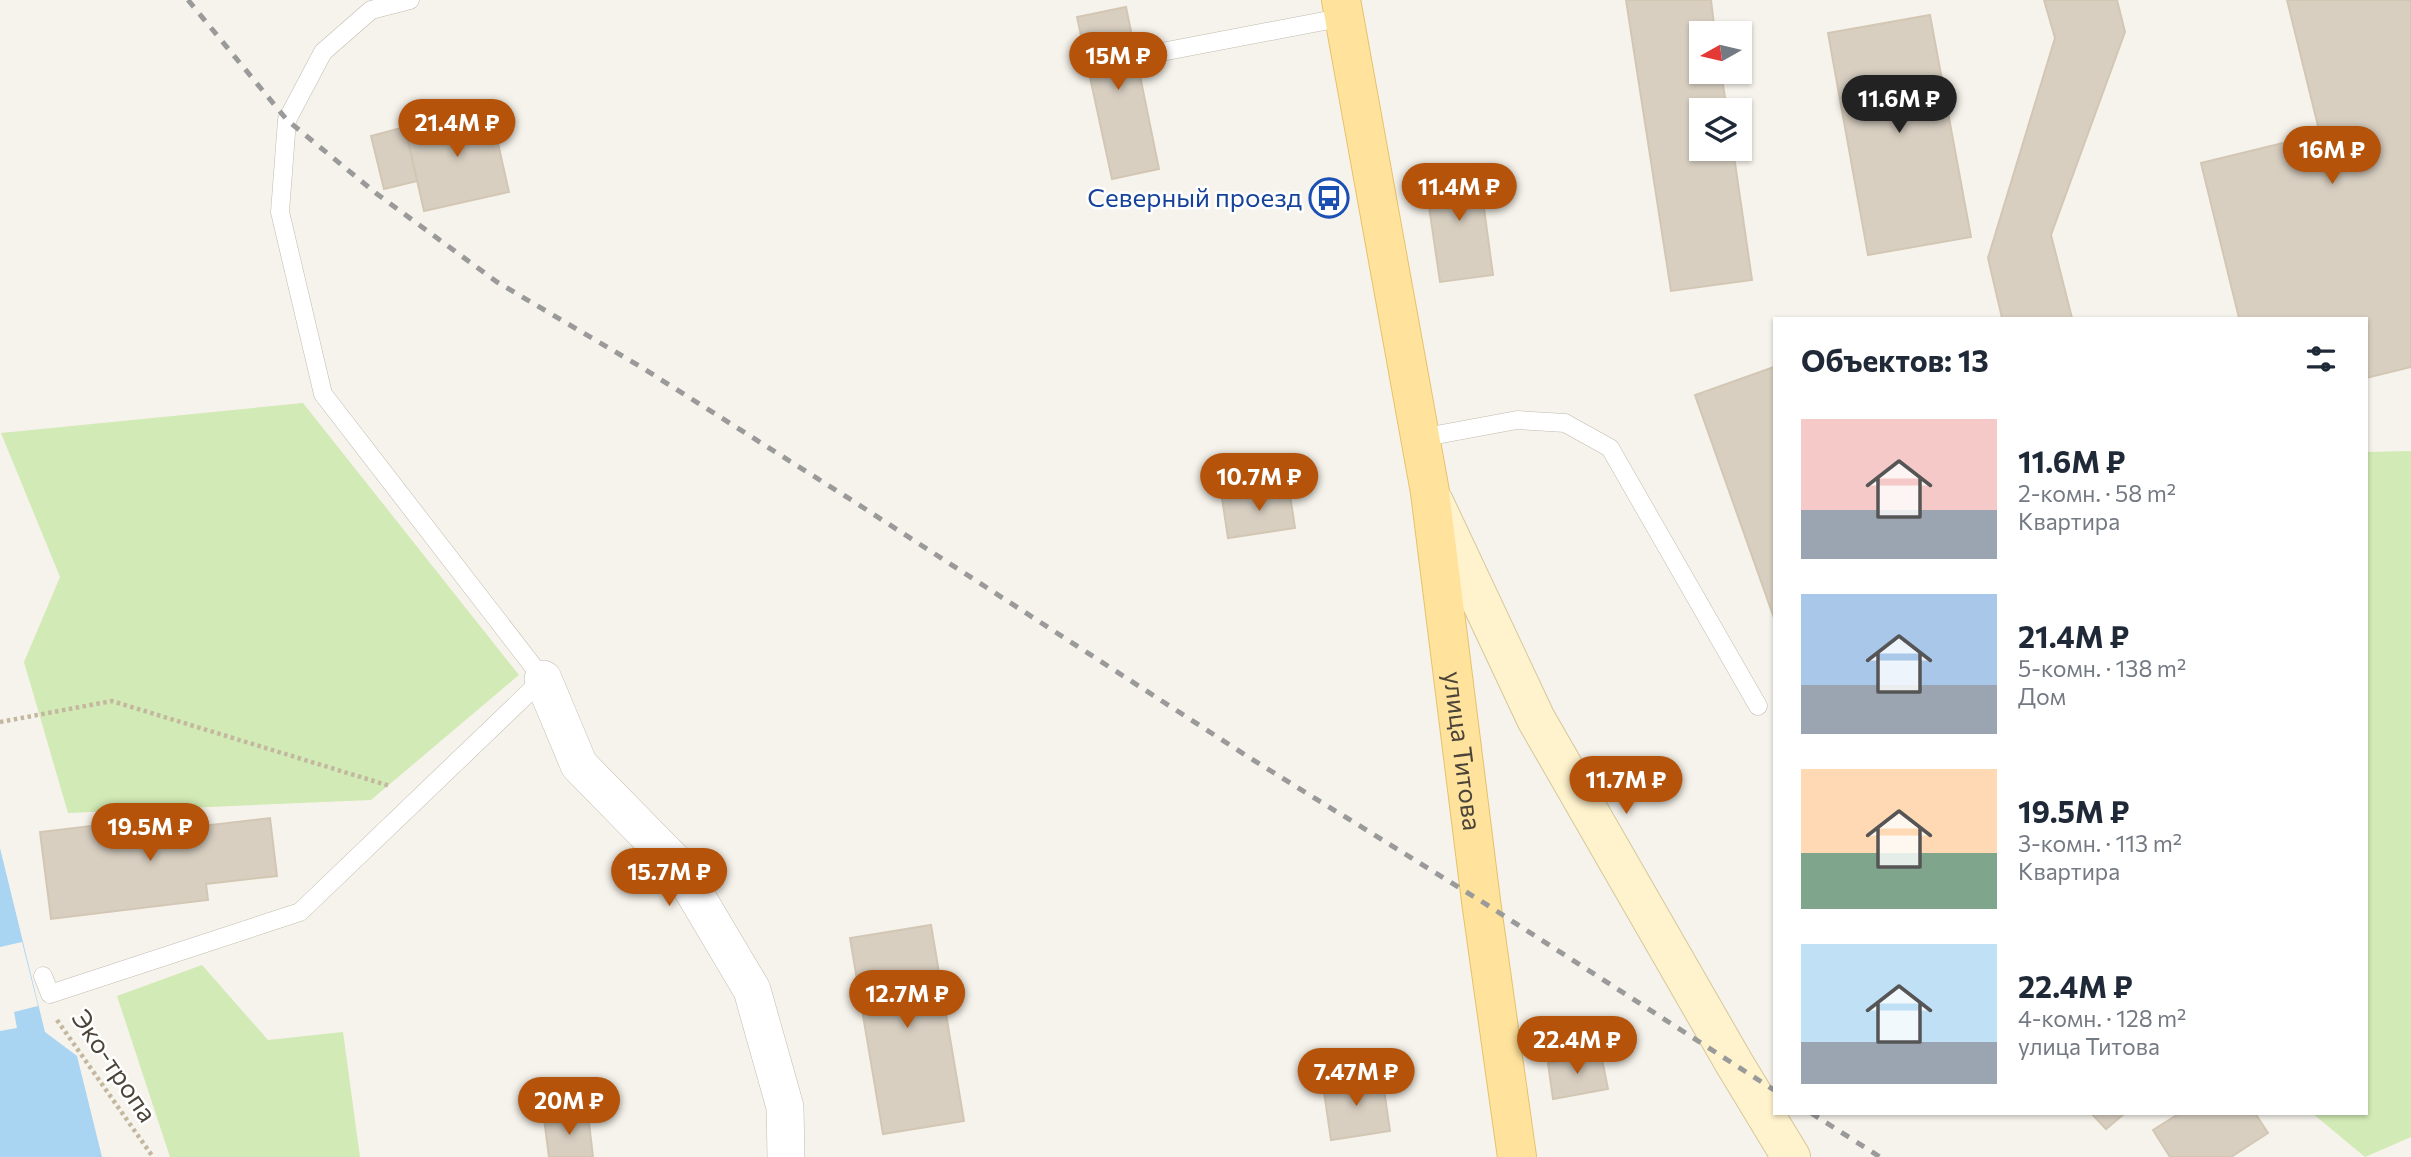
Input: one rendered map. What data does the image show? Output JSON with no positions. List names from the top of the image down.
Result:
{
  "streets": {
    "main road": ["улица Титова"],
    "path": ["Эко-тропа"]
  },
  "places": {
    "bus stop": ["Северный проезд"]
  },
  "north": "left",
  "page": {
    "price": [
      "15M ₽",
      "11.6M ₽",
      "21.4M ₽",
      "16M ₽",
      "11.4M ₽",
      "10.7M ₽",
      "11.7M ₽",
      "19.5M ₽",
      "15.7M ₽",
      "12.7M ₽",
      "22.4M ₽",
      "7.47M ₽",
      "20M ₽"
    ],
    "heading": "Объектов: 13",
    "list": [
      {
        "name": "11.6M ₽",
        "note": "2-комн. · 58 m² · Квартира"
      },
      {
        "name": "21.4M ₽",
        "note": "5-комн. · 138 m² · Дом"
      },
      {
        "name": "19.5M ₽",
        "note": "3-комн. · 113 m² · Квартира"
      },
      {
        "name": "22.4M ₽",
        "note": "4-комн. · 128 m² · улица Титова"
      }
    ]
  }
}
